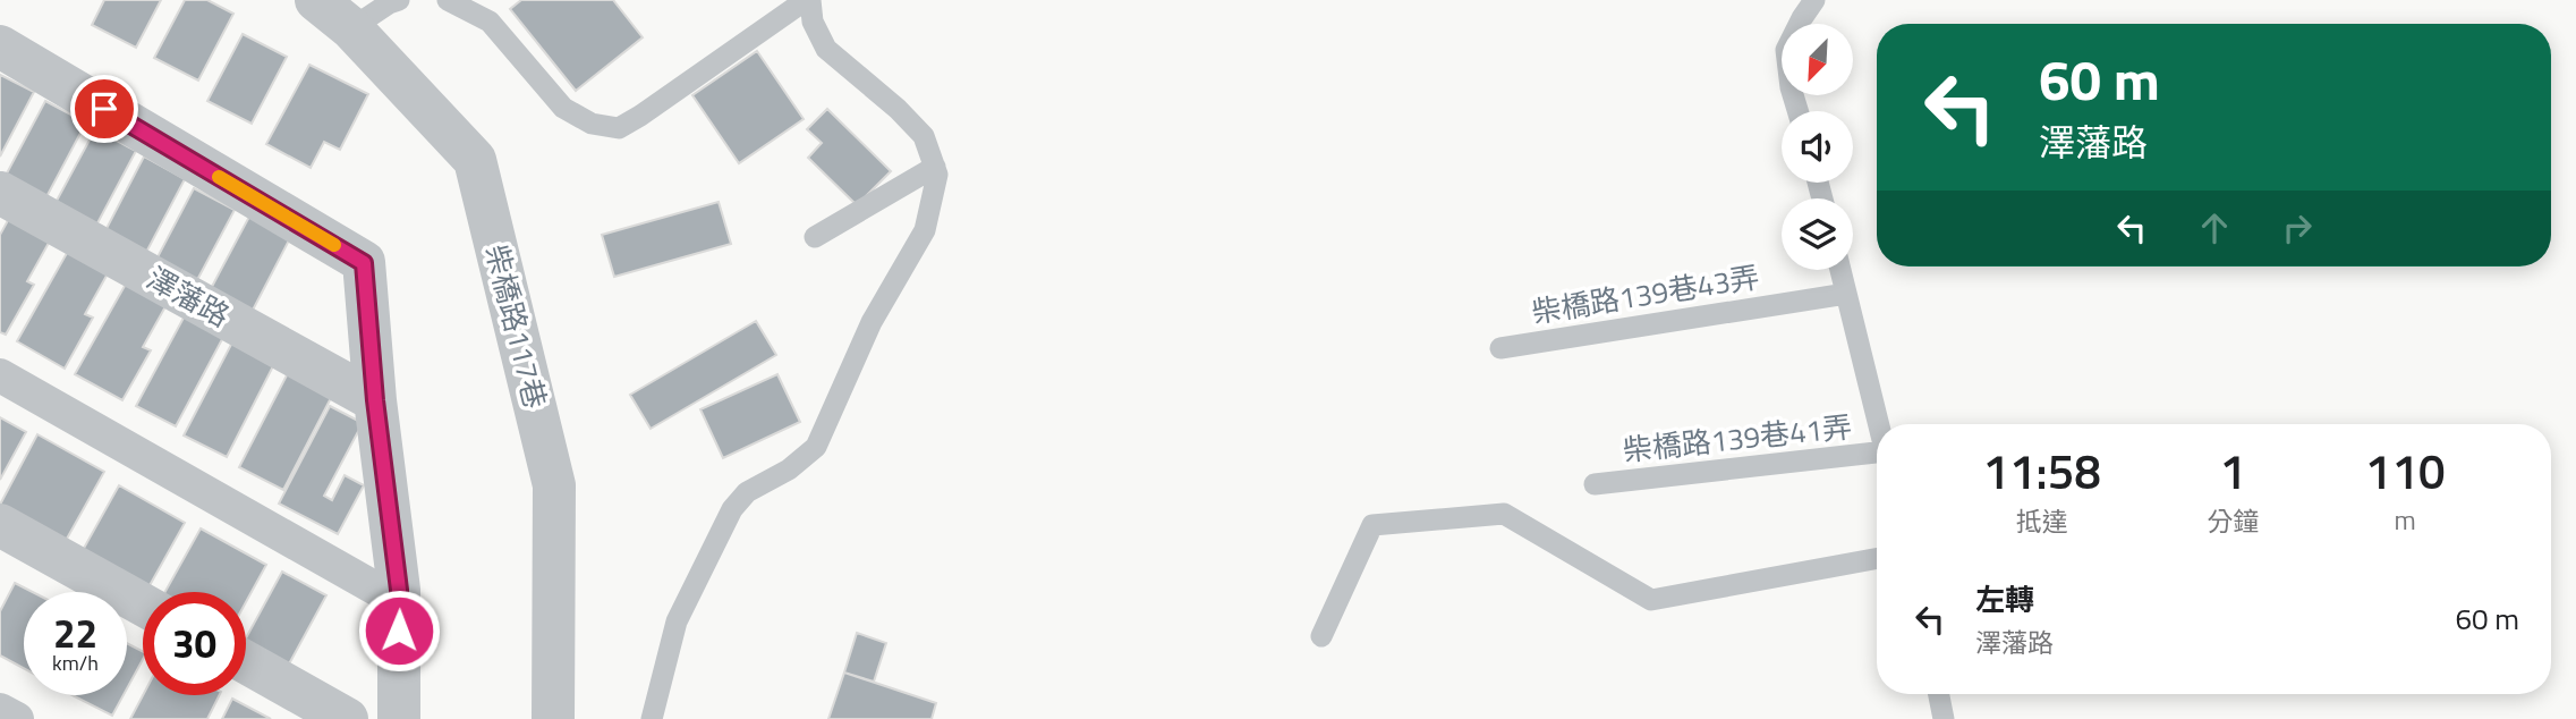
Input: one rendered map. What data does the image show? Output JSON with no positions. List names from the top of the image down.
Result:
{
  "streets": {
    "street": ["澤藩路", "柴橋路117巷"],
    "lane": ["柴橋路139巷43弄", "柴橋路139巷41弄"]
  },
  "north": "bottom left",
  "page": {
    "turn": ["60 m", "澤藩路"],
    "eta": [
      "11:58",
      "抵達",
      "1",
      "分鐘",
      "110",
      "m"
    ],
    "list": [
      {
        "name": "左轉",
        "note": "澤藩路",
        "value": "60 m"
      }
    ],
    "speed": "22 km/h",
    "limit": "30"
  }
}
